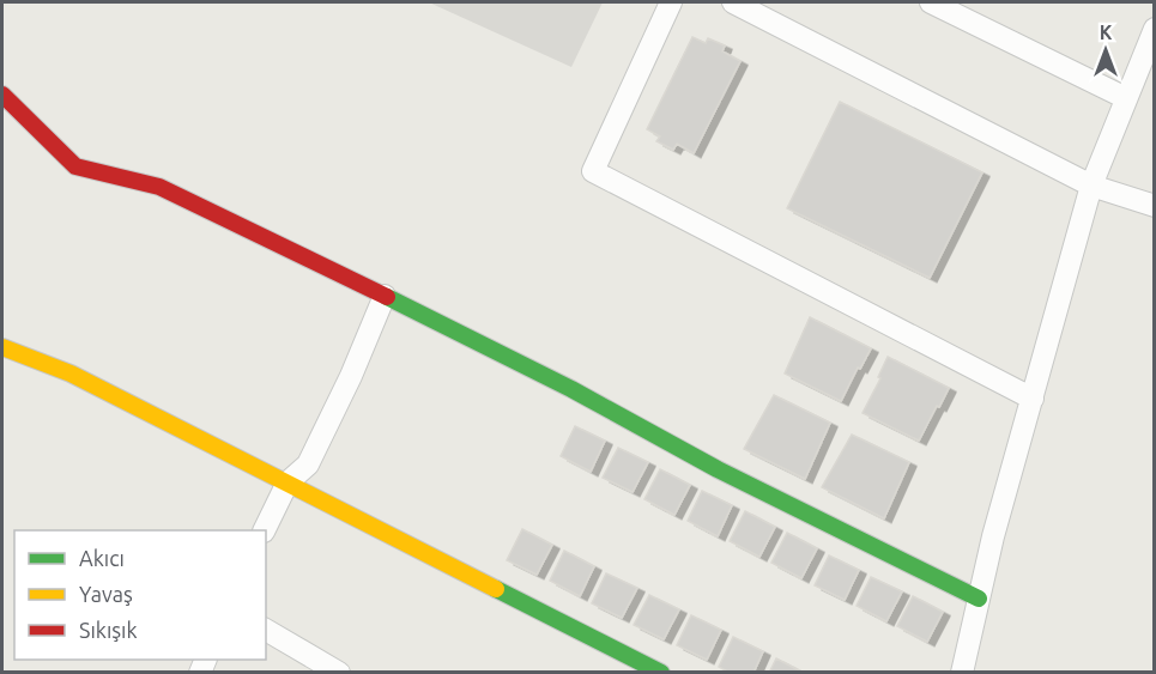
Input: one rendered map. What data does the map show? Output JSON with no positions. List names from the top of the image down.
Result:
{
  "legend": ["Akıcı", "Yavaş", "Sıkışık"],
  "north": "top"
}
